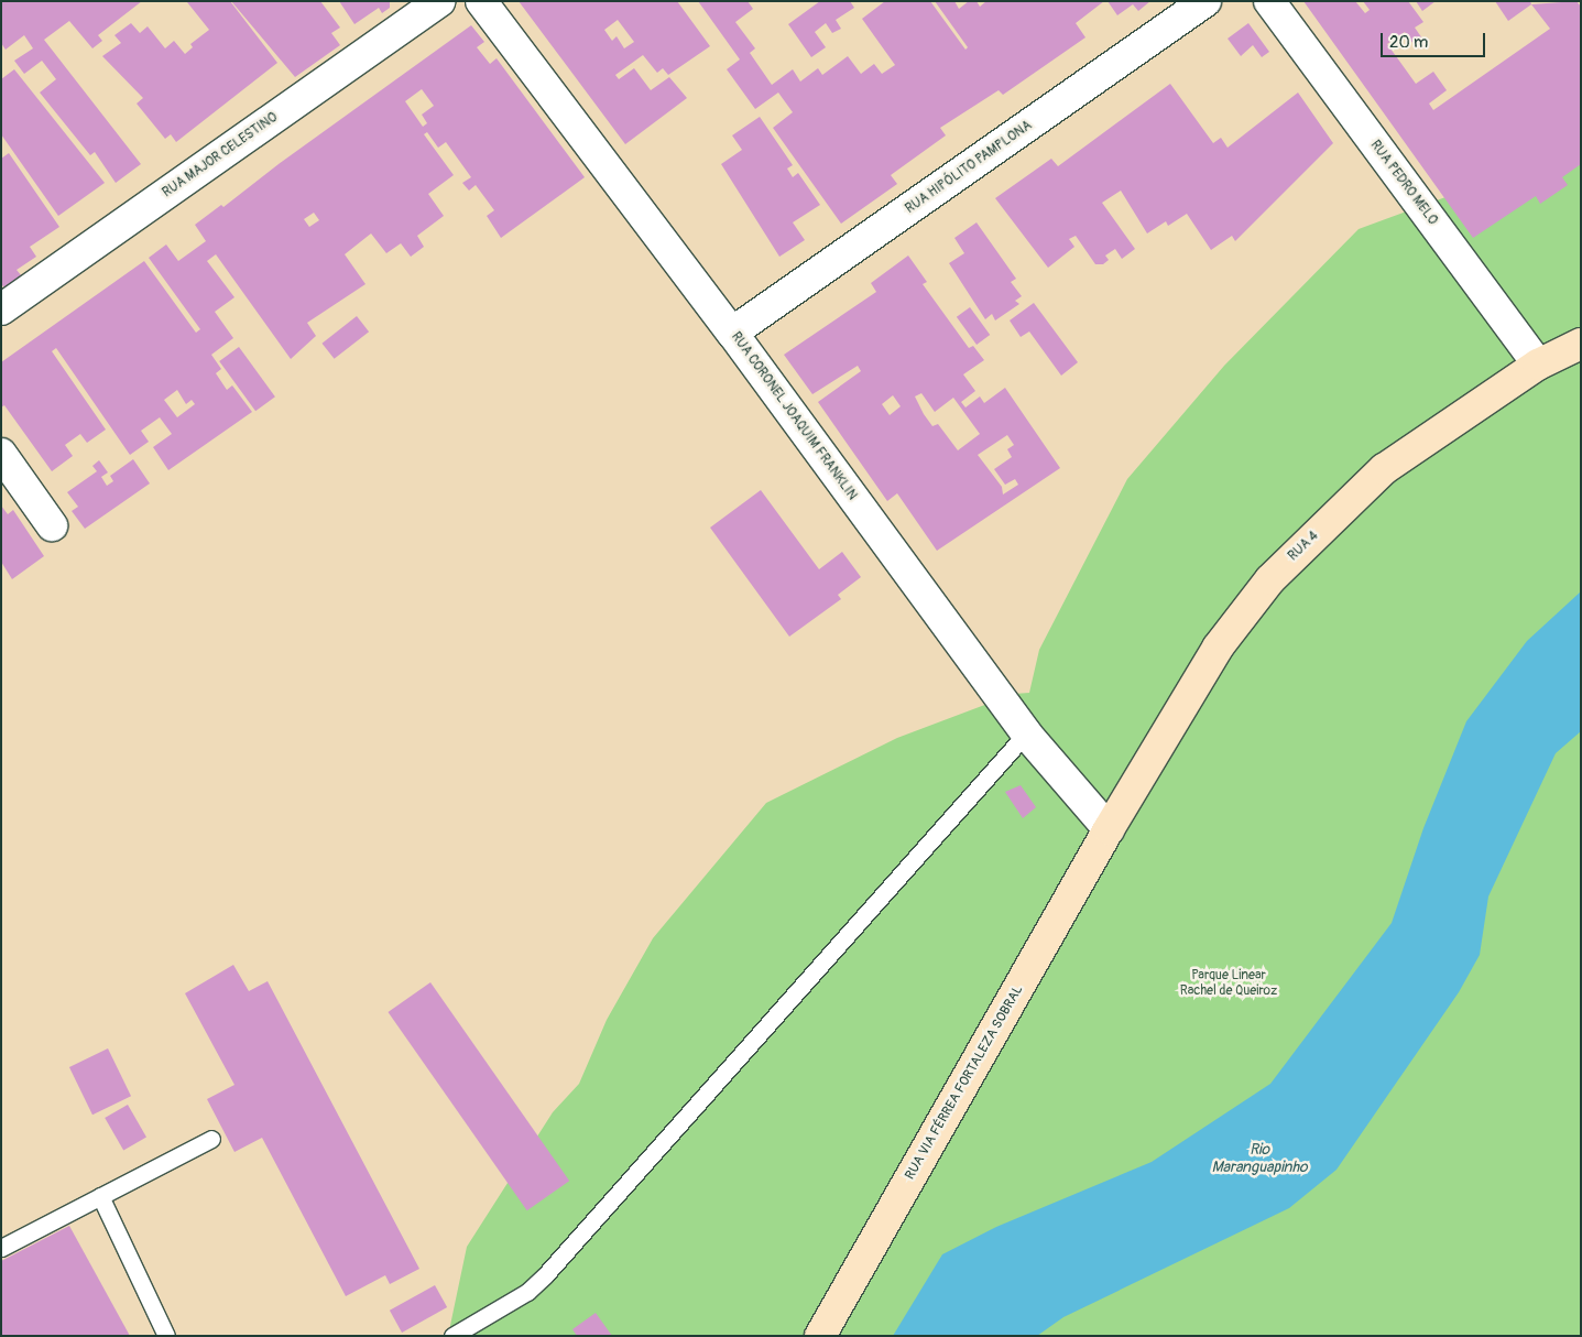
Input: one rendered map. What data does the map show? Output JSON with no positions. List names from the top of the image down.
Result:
{
  "streets": {
    "main road": ["RUA 4", "RUA VIA FÉRREA FORTALEZA SOBRAL"],
    "street": [
      "RUA MAJOR CELESTINO",
      "RUA HIPÓLITO PAMPLONA",
      "RUA PEDRO MELO",
      "RUA CORONEL JOAQUIM FRANKLIN"
    ]
  },
  "crossings": [
    ["RUA HIPÓLITO PAMPLONA", "RUA CORONEL JOAQUIM FRANKLIN"],
    ["RUA PEDRO MELO", "RUA 4"],
    ["RUA CORONEL JOAQUIM FRANKLIN", "RUA 4"],
    ["RUA CORONEL JOAQUIM FRANKLIN", "RUA VIA FÉRREA FORTALEZA SOBRAL"],
    ["RUA 4", "RUA VIA FÉRREA FORTALEZA SOBRAL"]
  ],
  "water": ["Rio Maranguapinho"],
  "parks": ["Parque Linear Rachel de Queiroz"],
  "scale_bar": "20 m"
}
